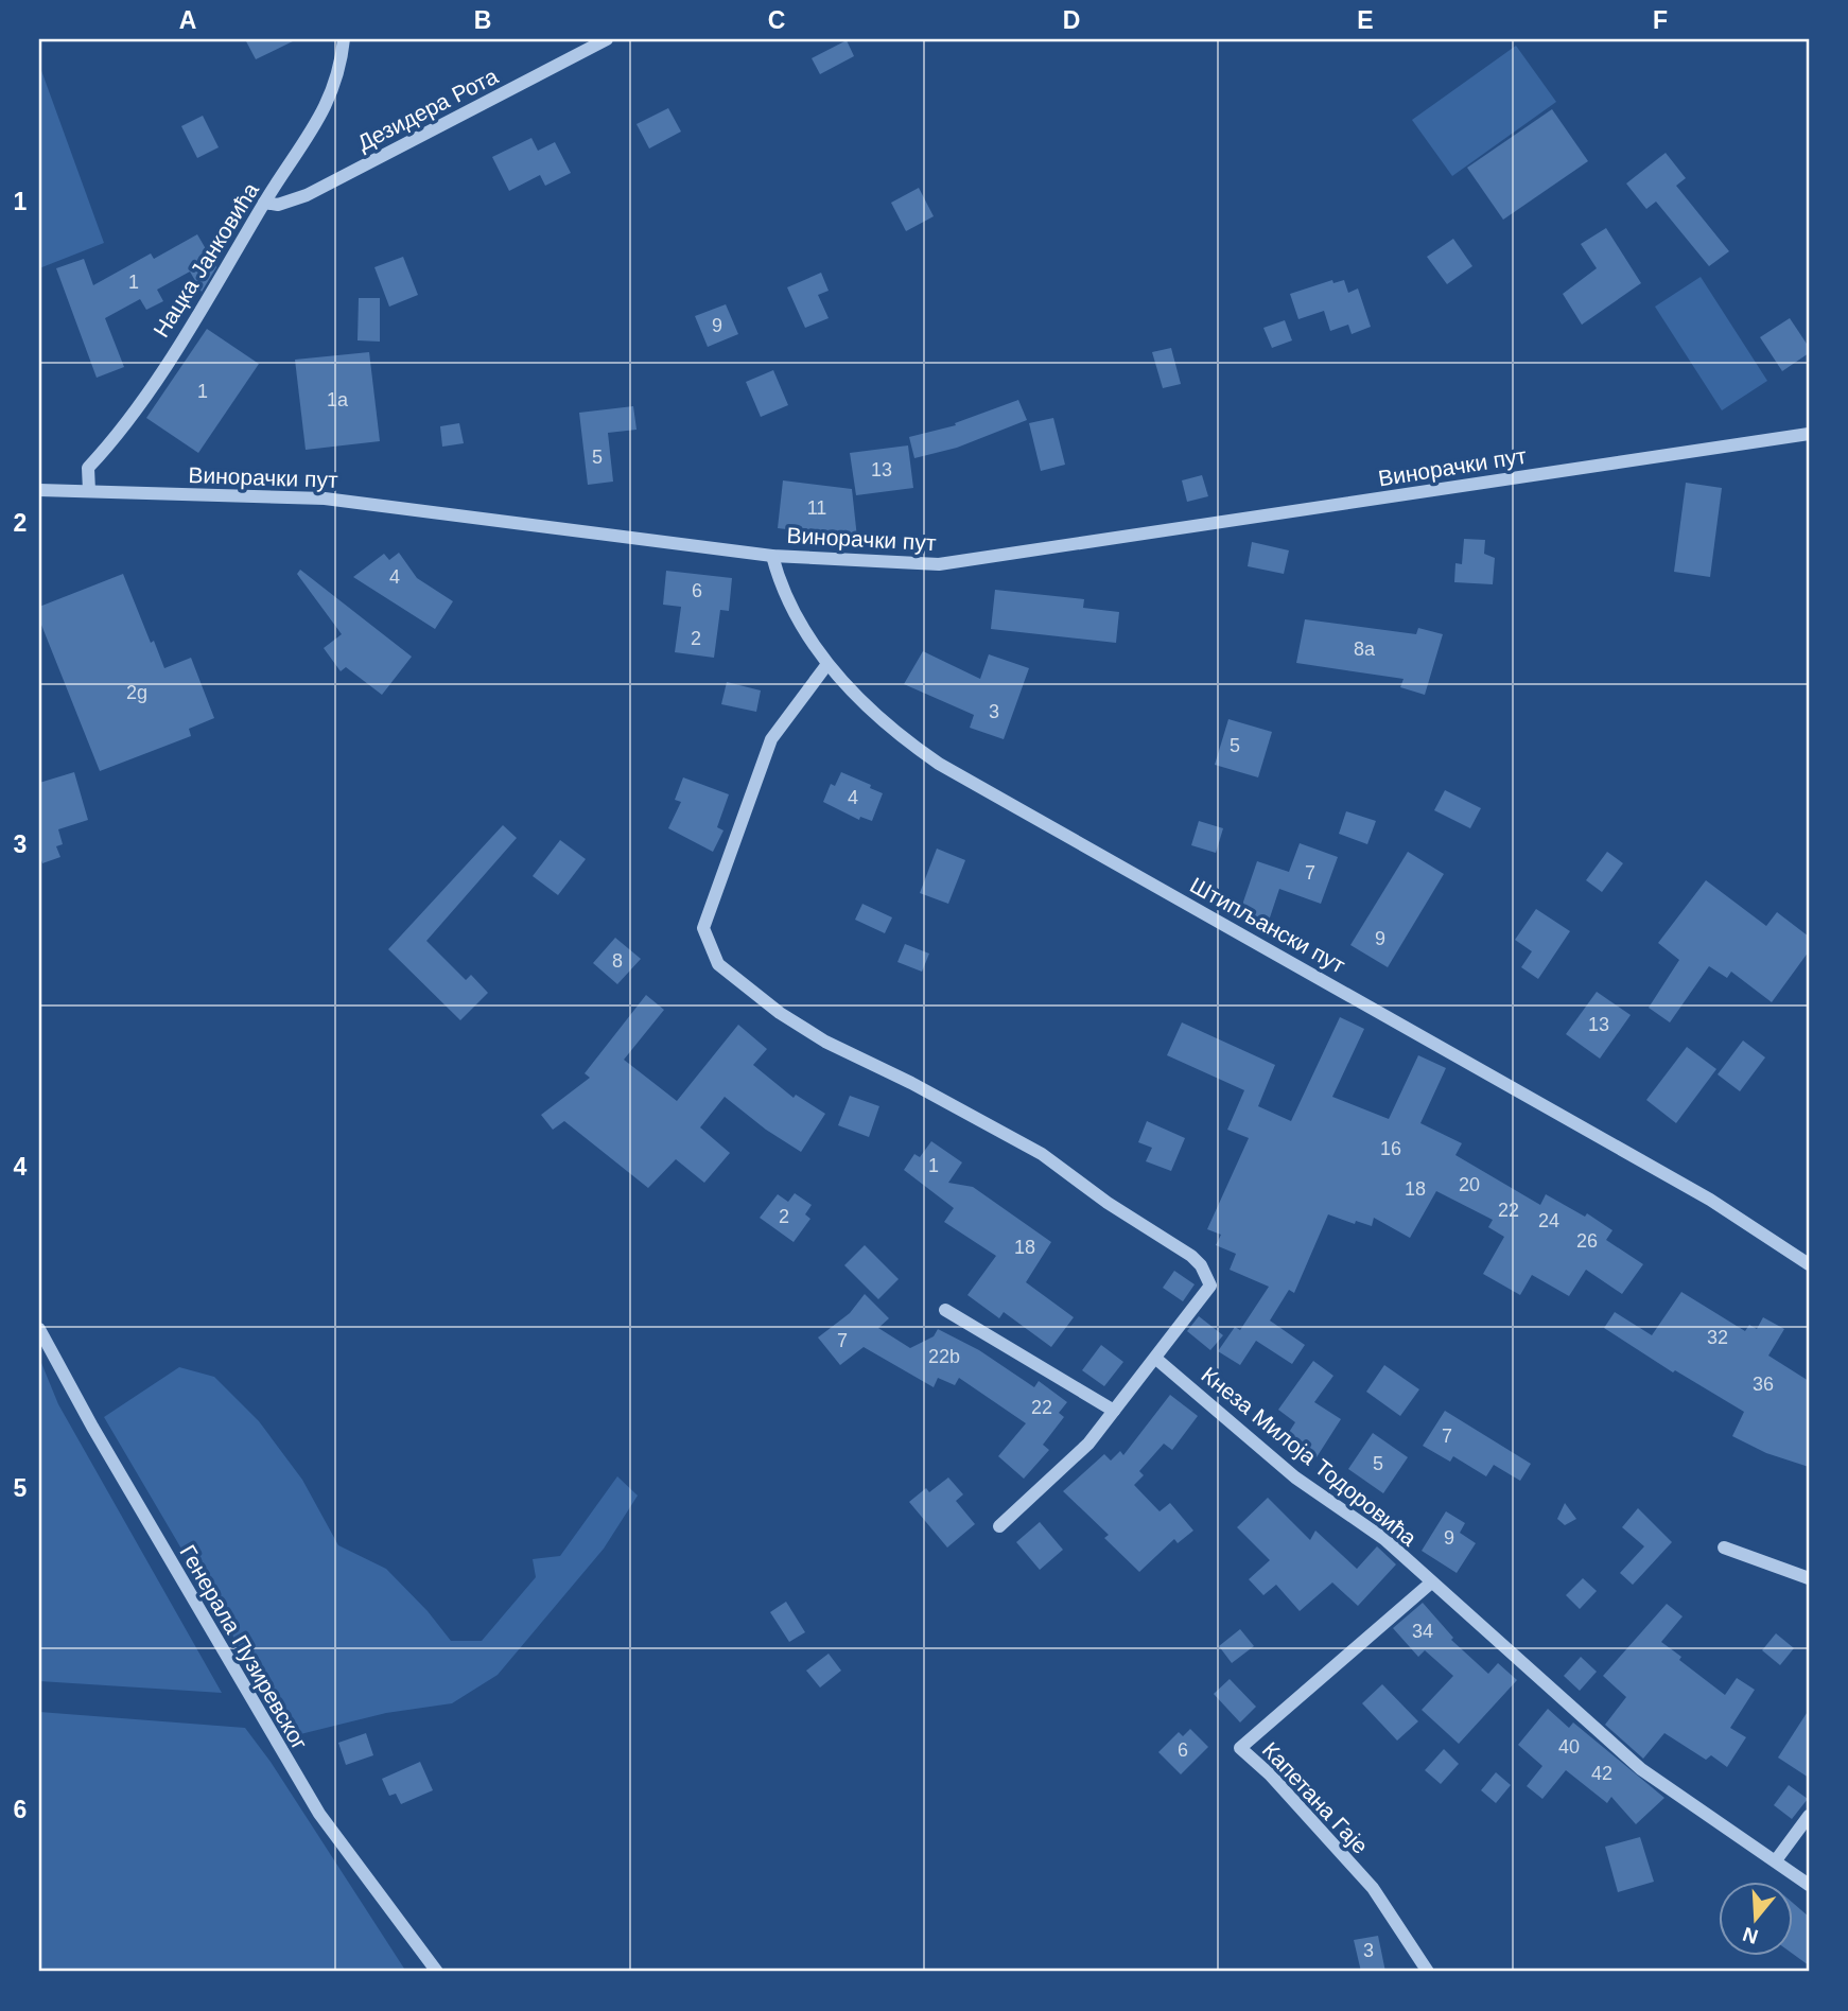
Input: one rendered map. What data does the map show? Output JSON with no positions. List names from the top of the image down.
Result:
{
  "streets": {
    "street": [
      "Дезидера Рота",
      "Нацка Јанковића",
      "Винорачки пут",
      "Штипљански пут",
      "Кнеза Милоја Тодоровића",
      "Генерала Пузиревског",
      "Капетана Гаје"
    ]
  },
  "crossings": [
    ["Дезидера Рота", "Нацка Јанковића"],
    ["Нацка Јанковића", "Винорачки пут"],
    ["Винорачки пут", "Штипљански пут"],
    ["Кнеза Милоја Тодоровића", "Капетана Гаје"]
  ],
  "house_numbers": [
    "1",
    "9",
    "1",
    "1a",
    "5",
    "13",
    "11",
    "4",
    "6",
    "2",
    "8a",
    "2g",
    "3",
    "5",
    "4",
    "7",
    "9",
    "8",
    "13",
    "16",
    "1",
    "20",
    "18",
    "22",
    "2",
    "24",
    "26",
    "18",
    "32",
    "7",
    "22b",
    "36",
    "22",
    "7",
    "5",
    "9",
    "34",
    "40",
    "6",
    "42",
    "3"
  ],
  "north": "bottom",
  "grid": {
    "columns": [
      "A",
      "B",
      "C",
      "D",
      "E",
      "F"
    ],
    "rows": [
      "1",
      "2",
      "3",
      "4",
      "5",
      "6"
    ]
  }
}
